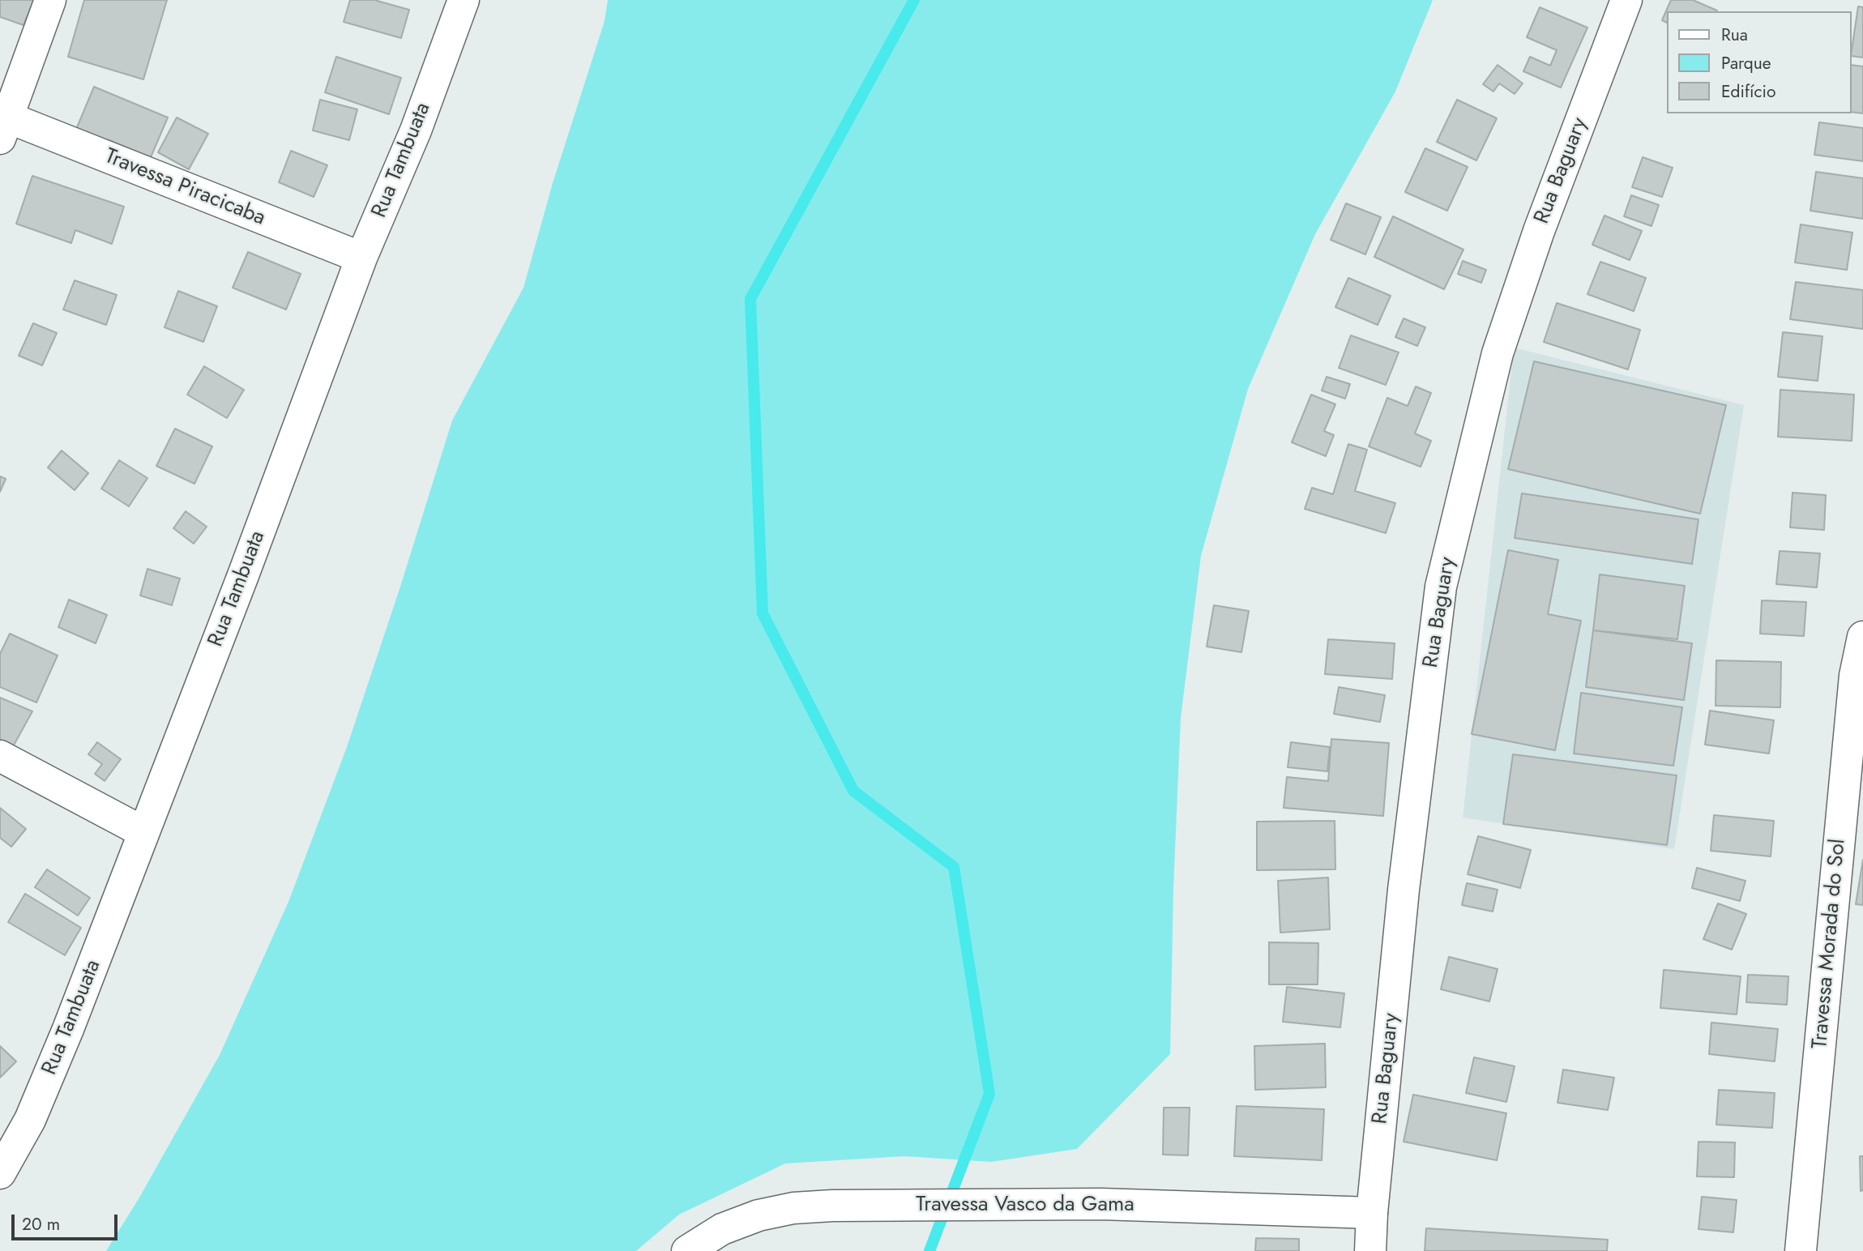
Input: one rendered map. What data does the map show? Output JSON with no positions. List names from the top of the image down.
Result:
{
  "streets": {
    "street": [
      "Rua Tambuata",
      "Rua Baguary",
      "Travessa Piracicaba",
      "Travessa Morada do Sol",
      "Travessa Vasco da Gama"
    ]
  },
  "crossings": [
    ["Rua Tambuata", "Travessa Piracicaba"],
    ["Rua Baguary", "Travessa Vasco da Gama"]
  ],
  "legend": ["Rua", "Parque", "Edifício"],
  "scale_bar": "20 m"
}
